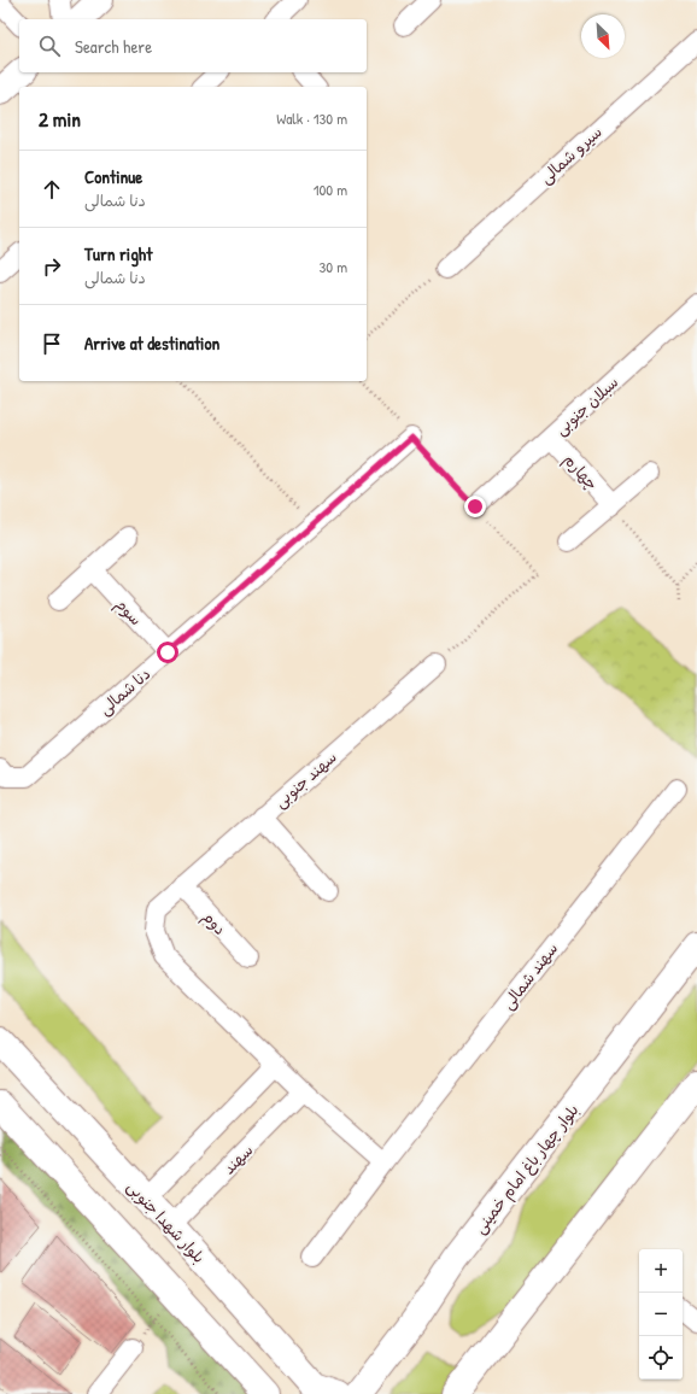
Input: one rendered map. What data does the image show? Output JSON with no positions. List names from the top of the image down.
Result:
{
  "streets": {
    "main road": ["بلوار چهار باغ امام خمینی", "بلوار شهدا جنوبی"],
    "street": [
      "سیرو شمالی",
      "سبلان جنوبی",
      "چهارم",
      "سوم",
      "دنا شمالی",
      "سهند جنوبی",
      "دوم",
      "سهند شمالی",
      "سهند"
    ]
  },
  "crossings": [
    ["سبلان جنوبی", "چهارم"],
    ["سوم", "دنا شمالی"],
    ["سهند جنوبی", "دوم"],
    ["سهند", "بلوار شهدا جنوبی"]
  ],
  "north": "bottom right",
  "page": {
    "search": "Search here",
    "heading": ["2 min", "Walk · 130 m"],
    "list": [
      ["Continue", "دنا شمالی", "100 m"],
      ["Turn right", "دنا شمالی", "30 m"],
      "Arrive at destination"
    ],
    "map_buttons": ["+", "−"]
  }
}
